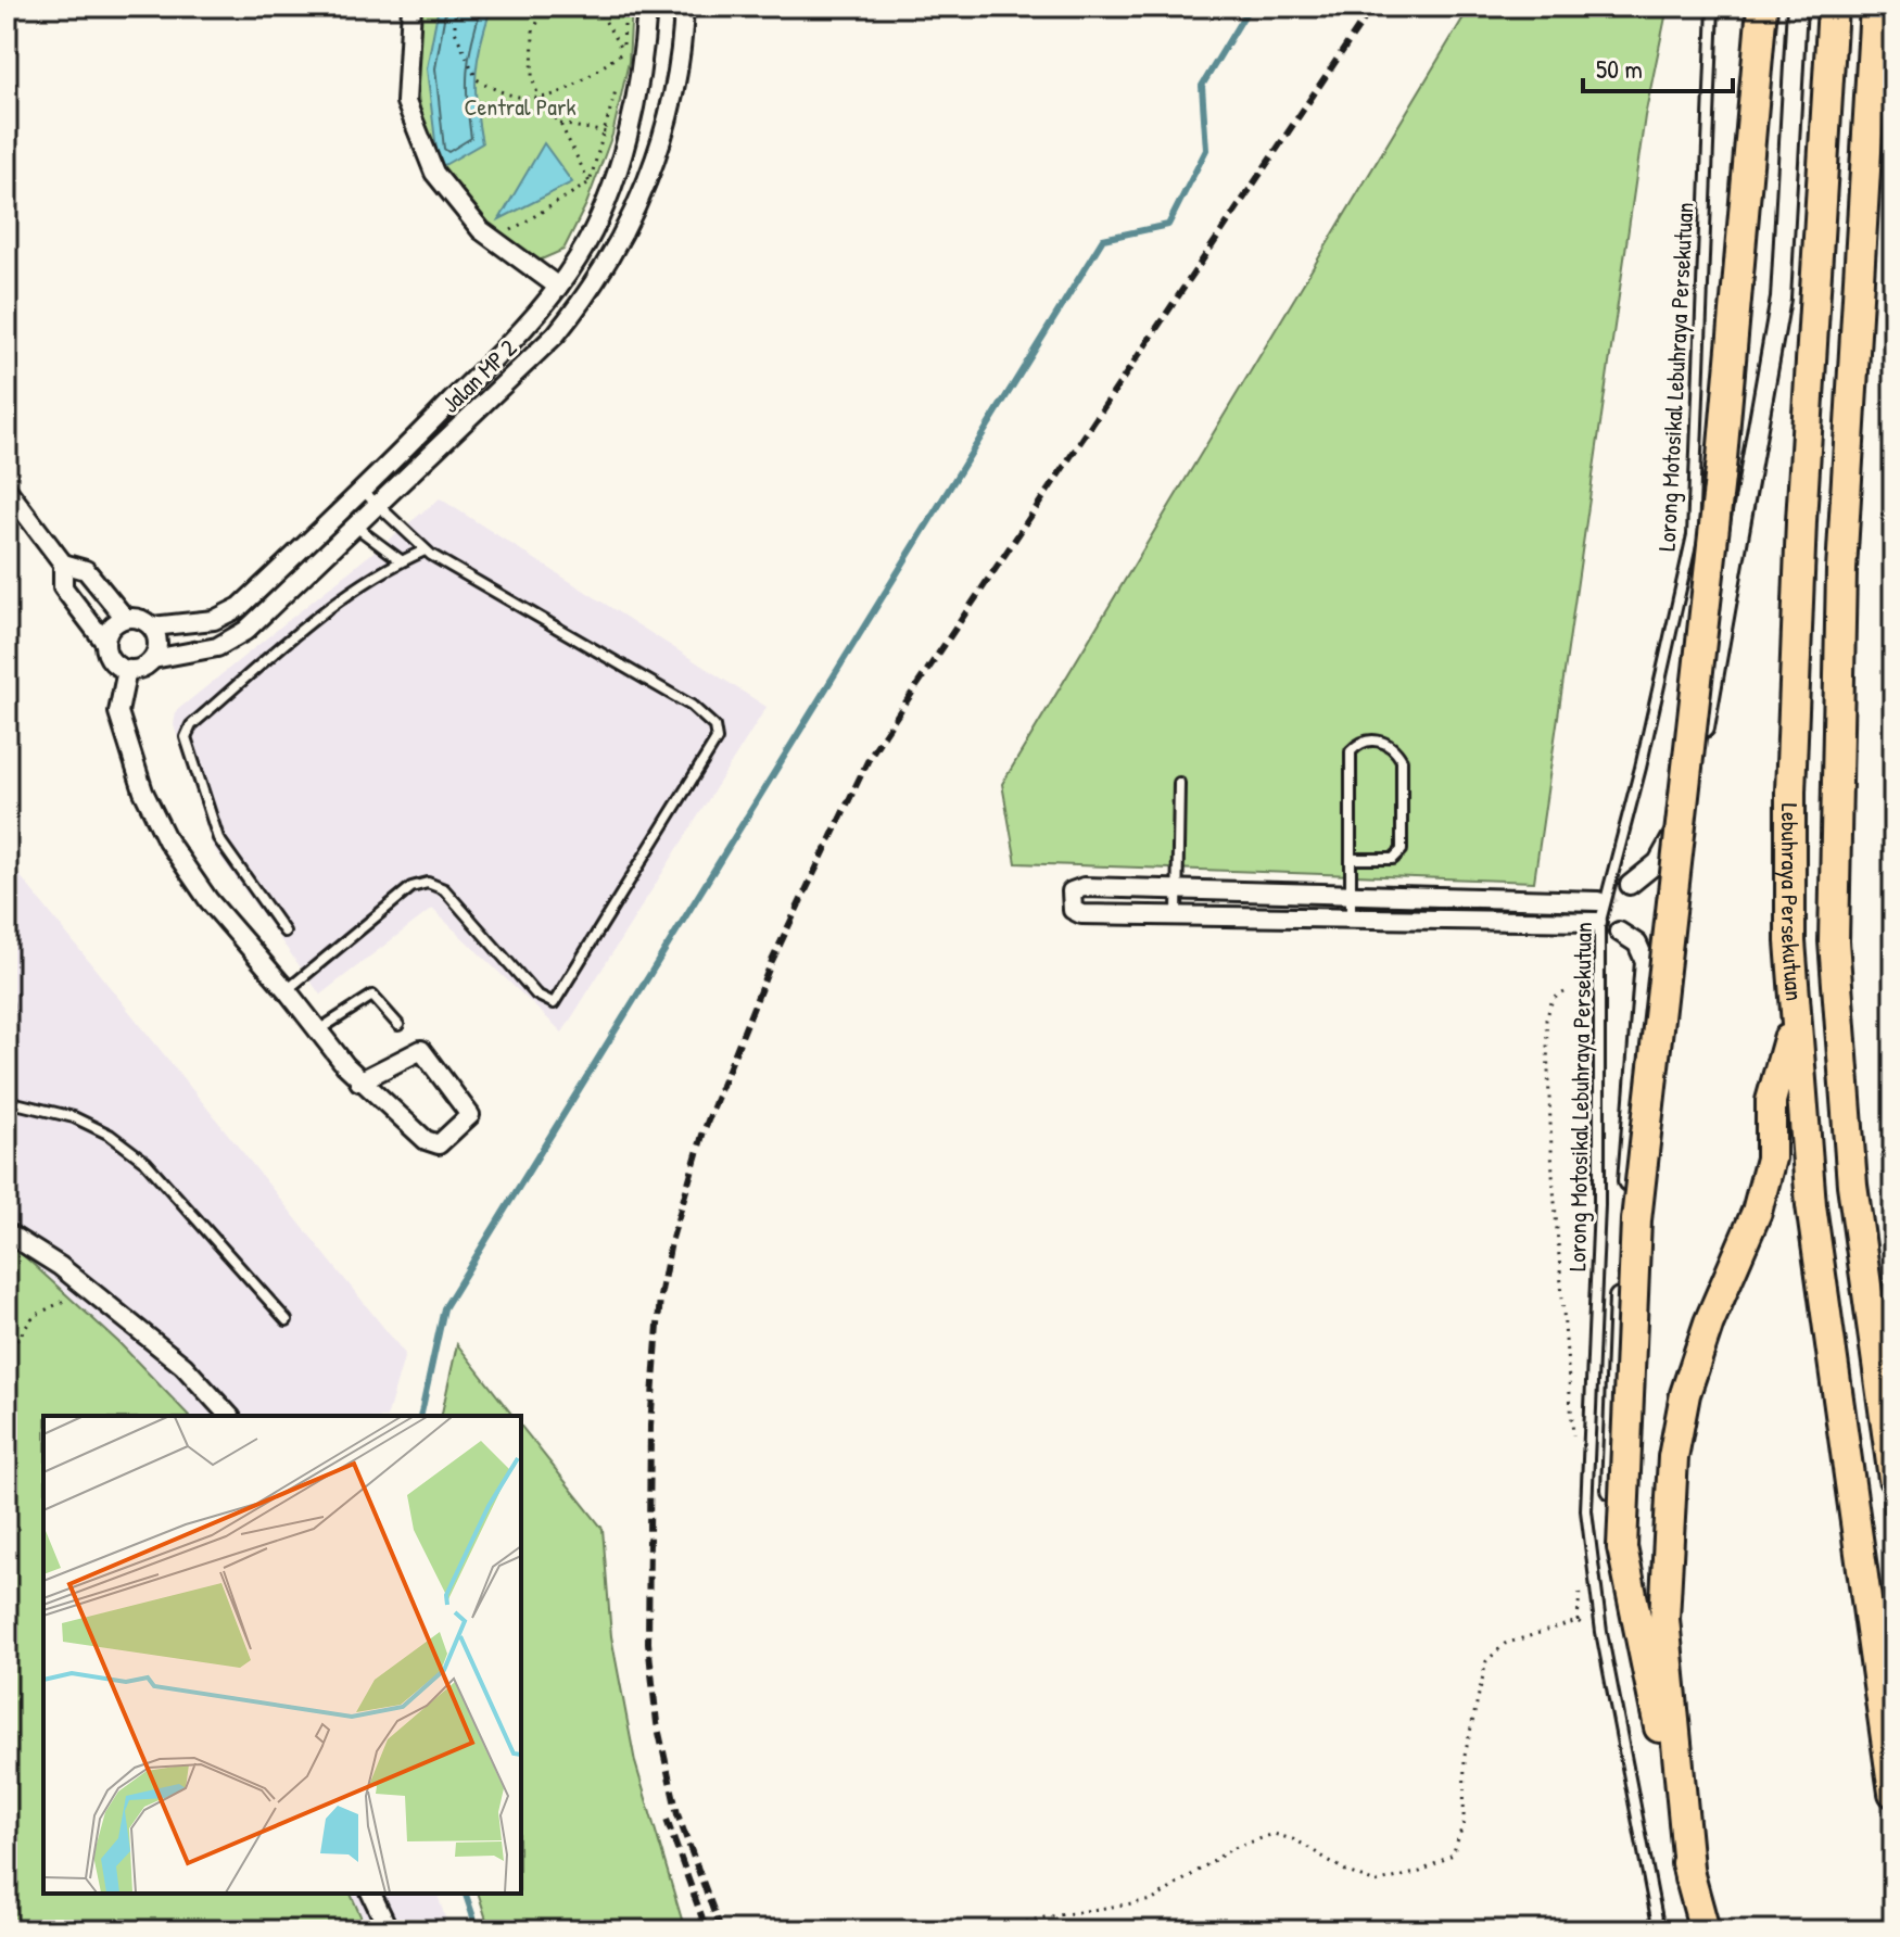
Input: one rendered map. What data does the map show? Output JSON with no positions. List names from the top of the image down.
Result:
{
  "streets": {
    "highway": ["Lebuhraya Persekutuan"],
    "street": ["Jalan MP 2"],
    "lane": ["Lorong Motosikal Lebuhraya Persekutuan"]
  },
  "parks": ["Central Park"],
  "scale_bar": "50 m"
}
